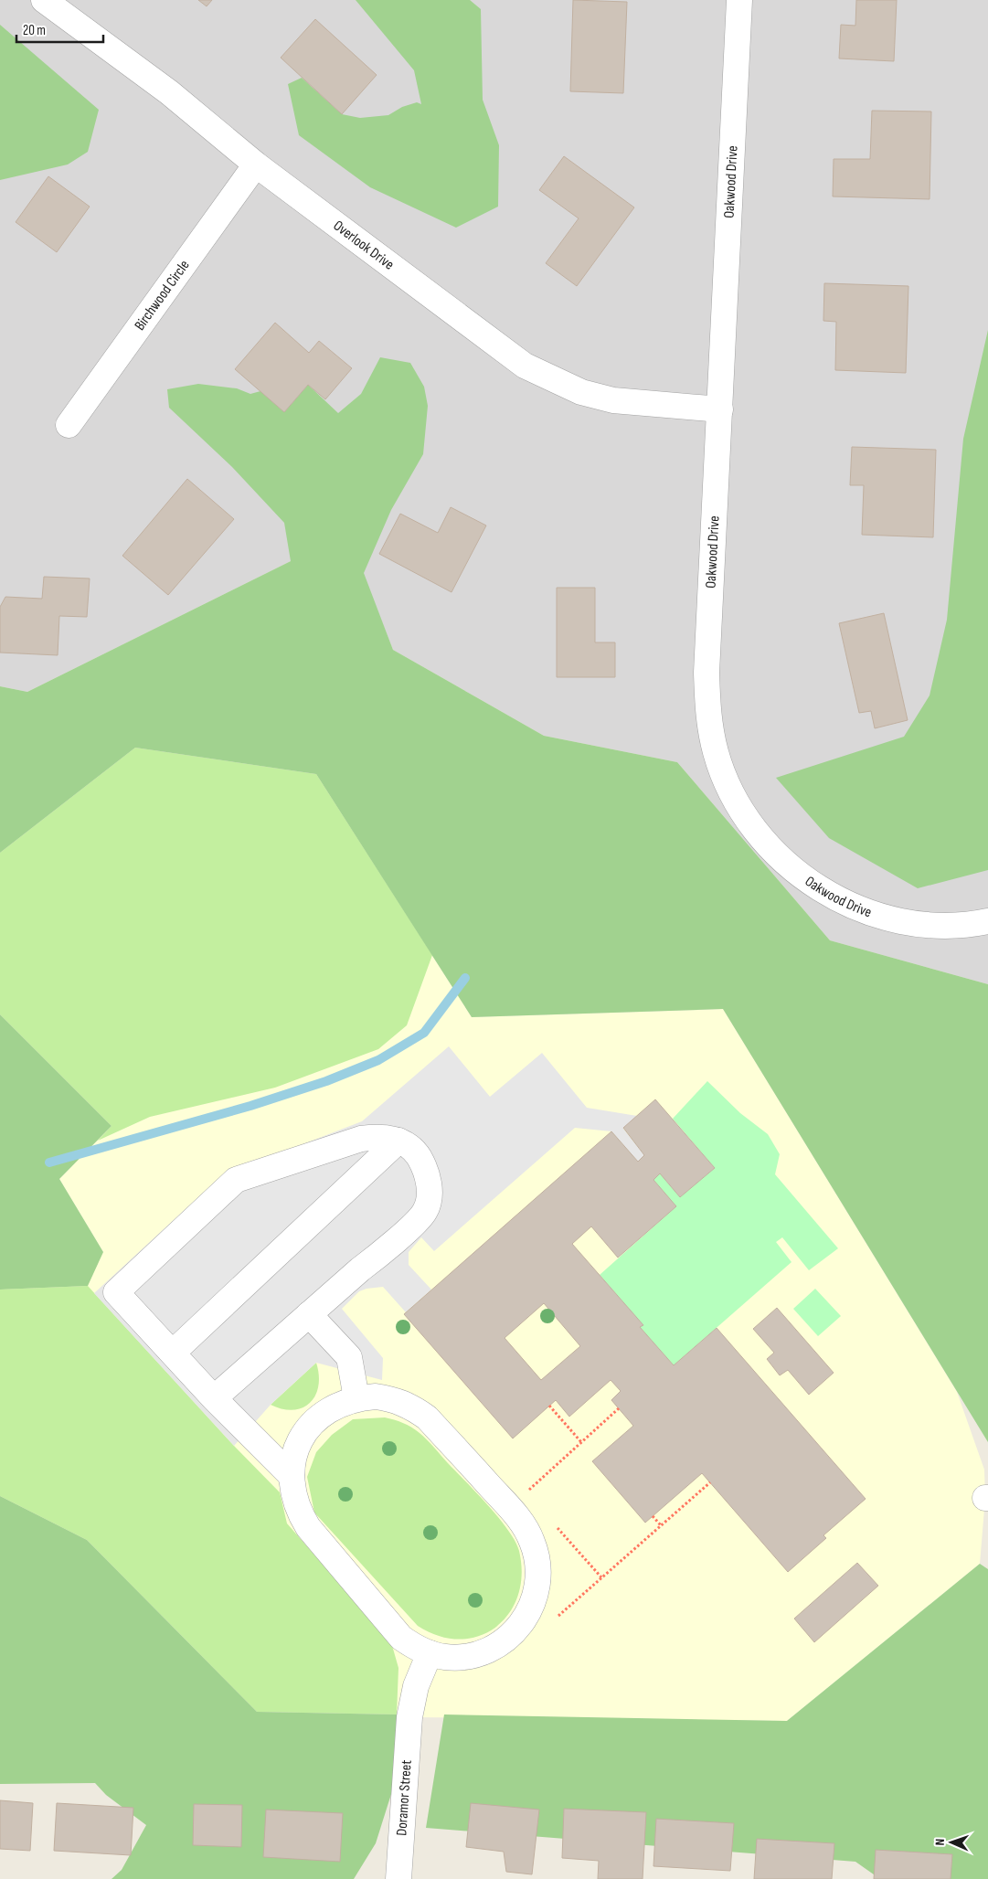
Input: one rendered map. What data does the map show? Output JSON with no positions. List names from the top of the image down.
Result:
{
  "streets": {
    "street": [
      "Oakwood Drive",
      "Overlook Drive",
      "Birchwood Circle",
      "Doramor Street"
    ]
  },
  "crossings": [
    ["Oakwood Drive", "Overlook Drive"],
    ["Overlook Drive", "Birchwood Circle"]
  ],
  "scale_bar": "20 m",
  "north": "left"
}
